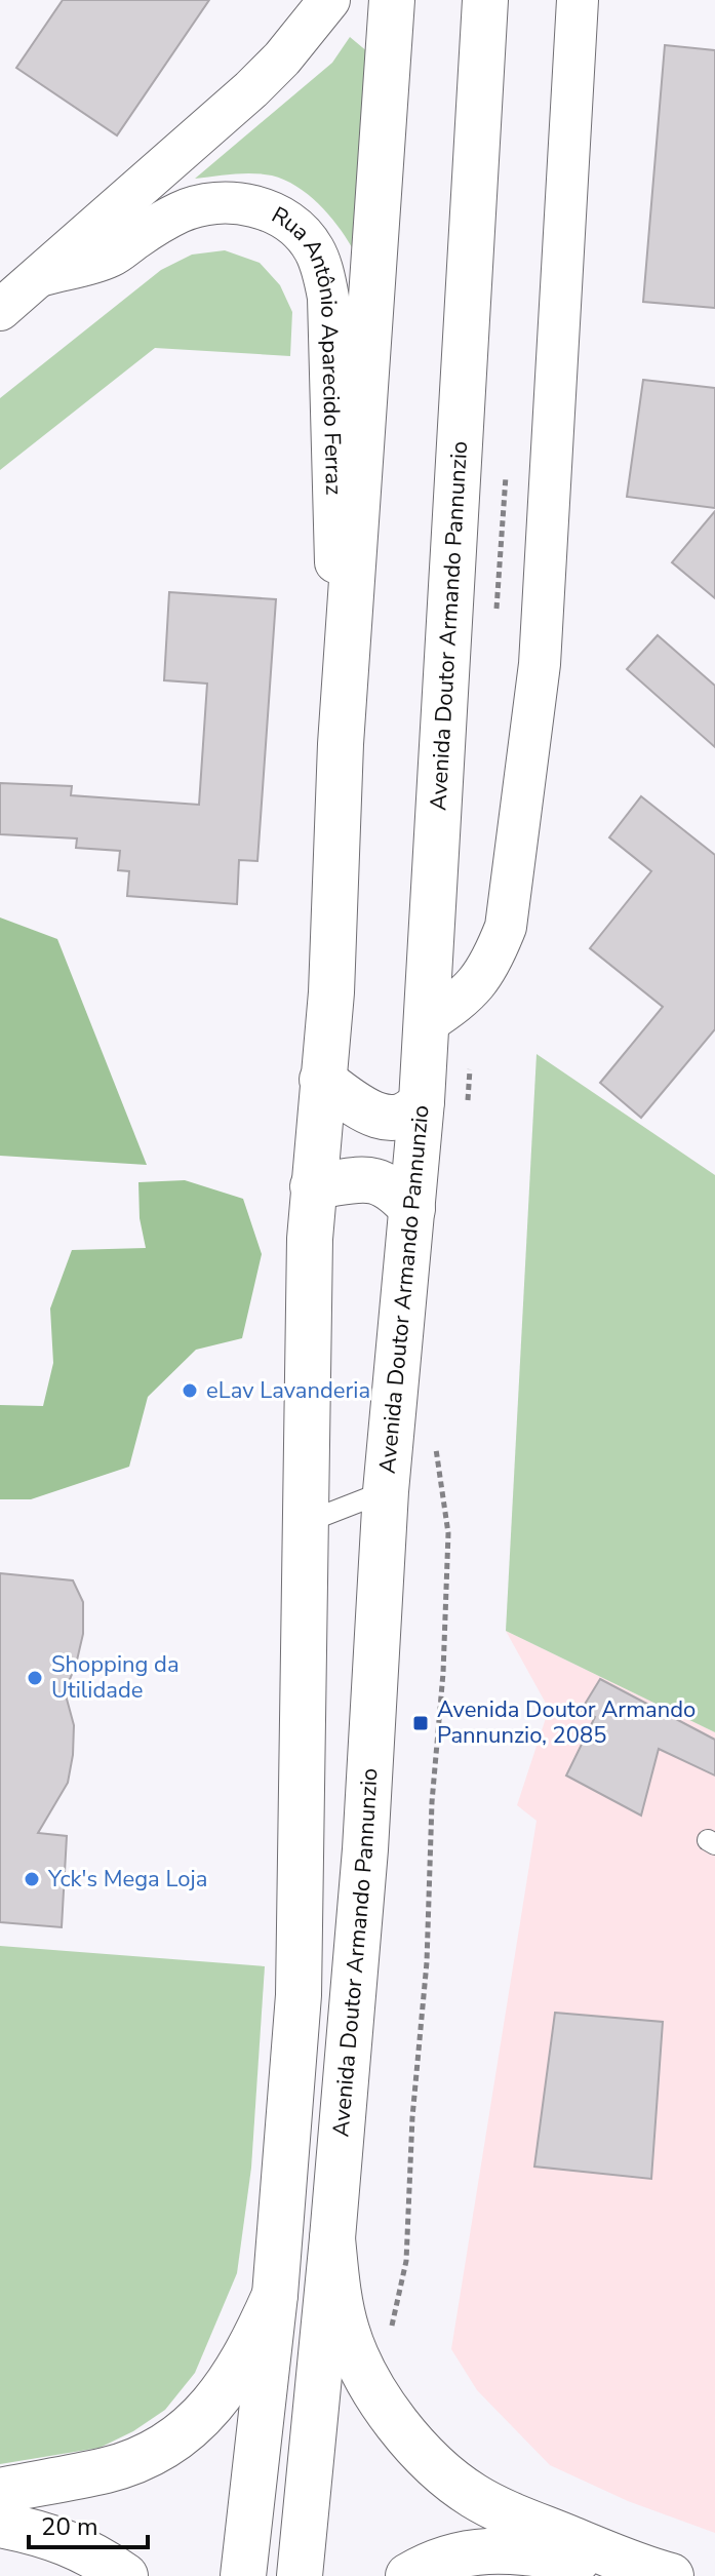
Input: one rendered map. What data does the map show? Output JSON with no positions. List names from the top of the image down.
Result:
{
  "streets": {
    "main road": ["Avenida Doutor Armando Pannunzio"],
    "street": ["Rua Antônio Aparecido Ferraz"]
  },
  "places": {
    "other": ["eLav Lavanderia", "Shopping da Utilidade", "Yck's Mega Loja"],
    "transit": ["Avenida Doutor Armando Pannunzio, 2085"]
  },
  "scale_bar": "20 m"
}
